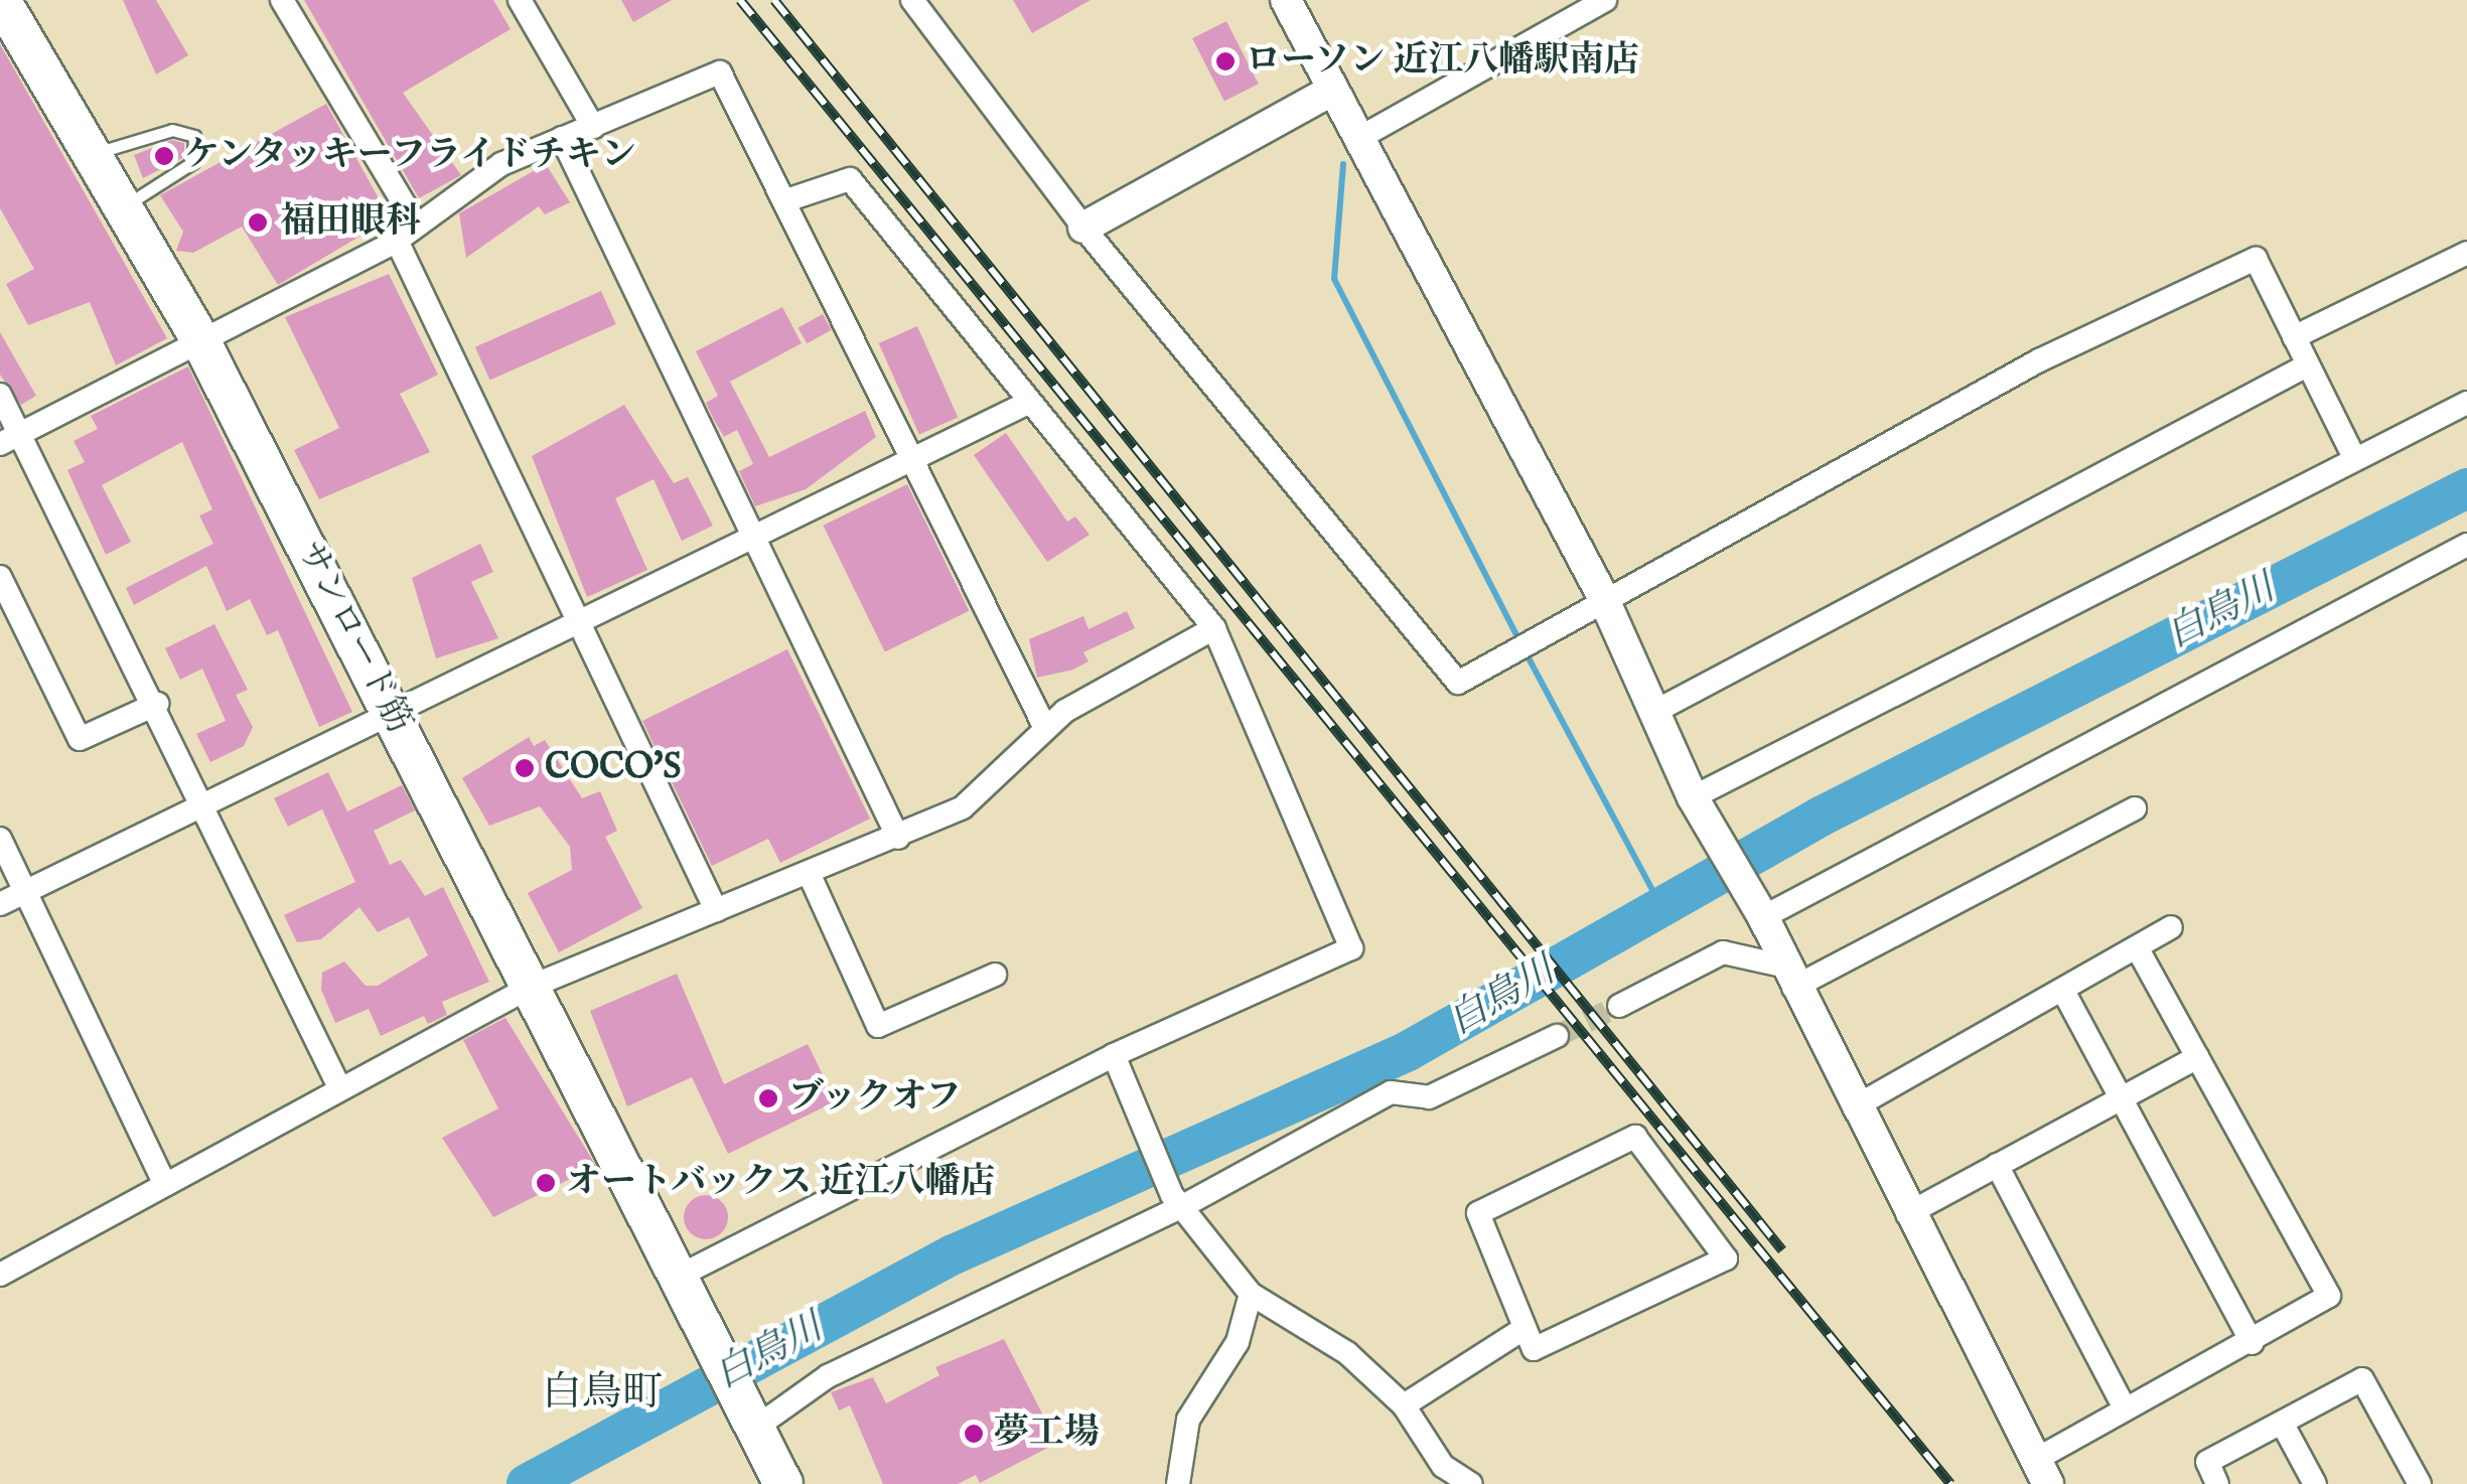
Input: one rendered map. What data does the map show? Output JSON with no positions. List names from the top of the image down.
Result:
{
  "streets": {
    "main road": ["サンロード筋"]
  },
  "districts": ["白鳥町"],
  "water": ["白鳥川"],
  "places": [
    "ローソン 近江八幡駅南店",
    "ケンタッキーフライドチキン",
    "福田眼科",
    "COCO'S",
    "ブックオフ",
    "オートバックス 近江八幡店",
    "夢工場"
  ]
}
